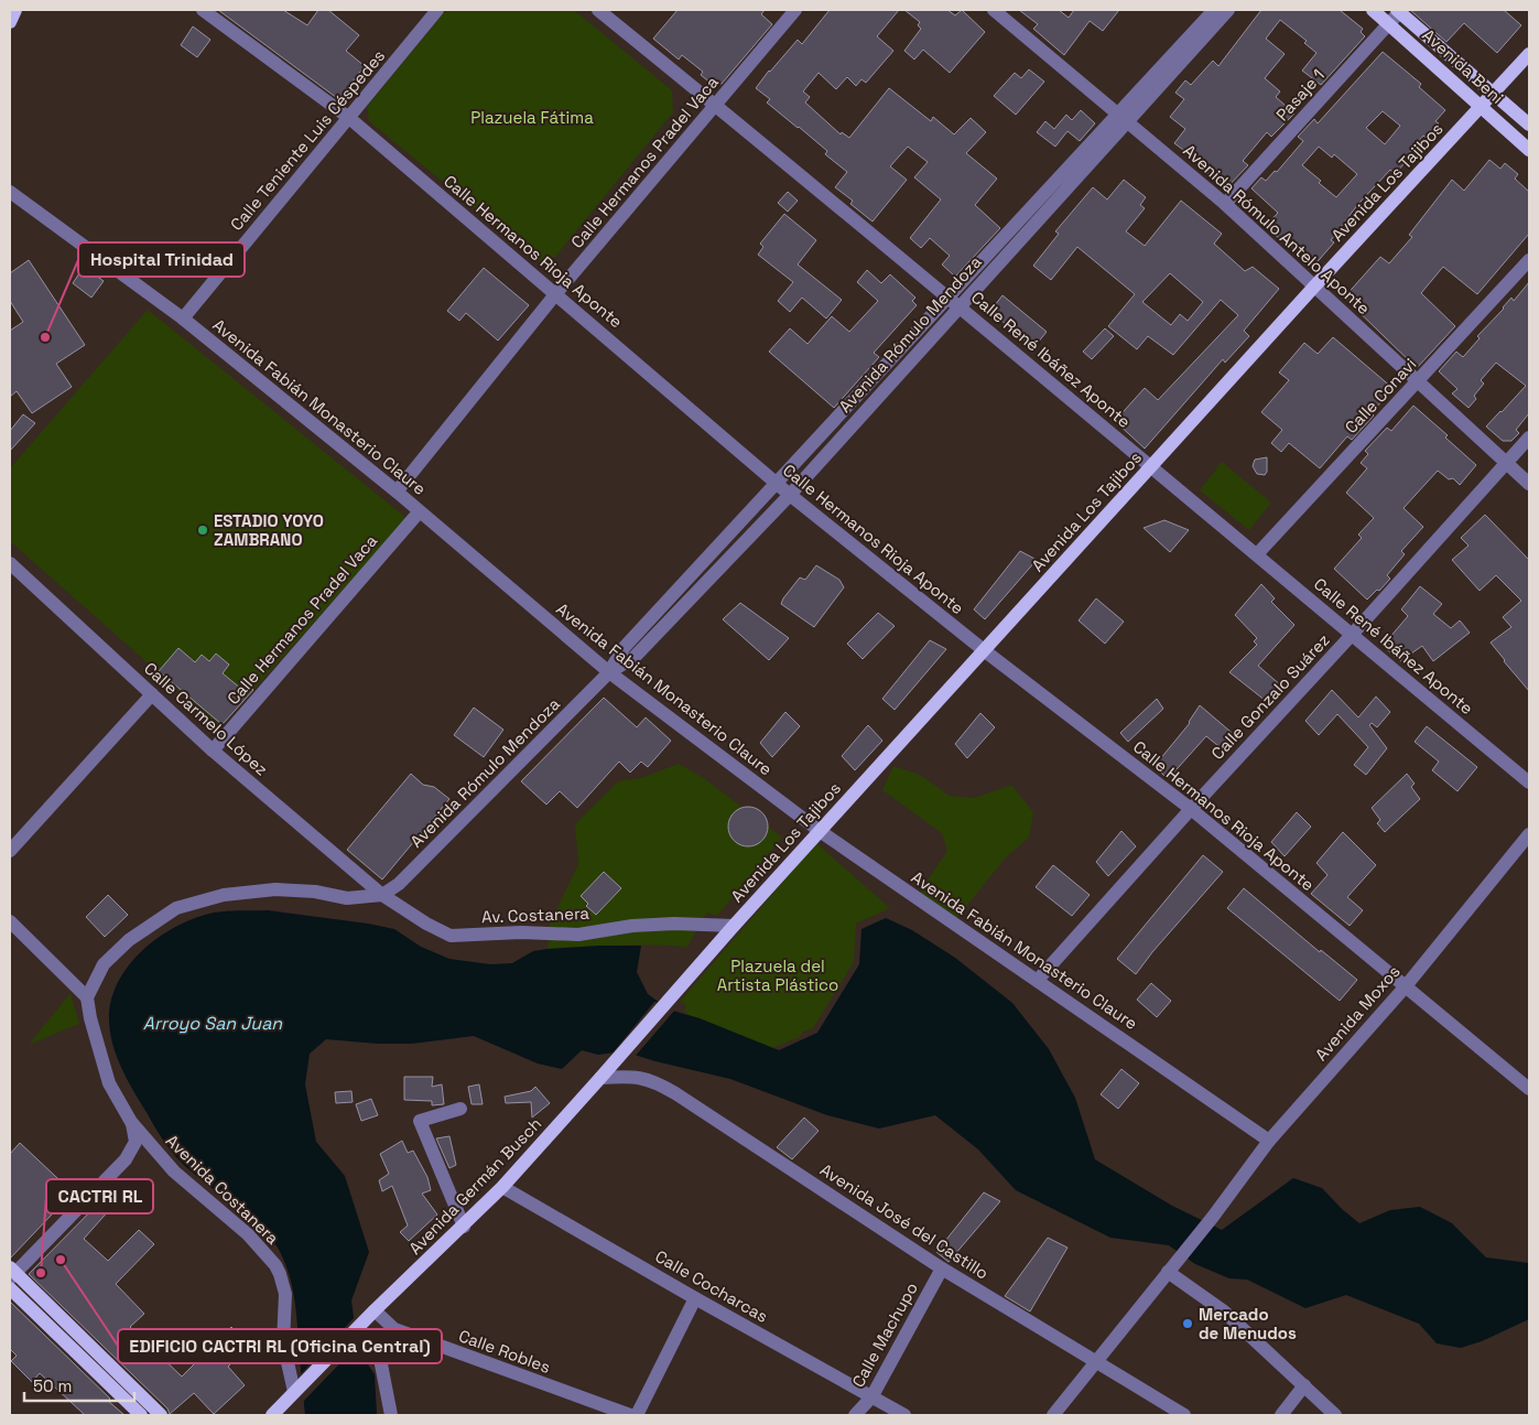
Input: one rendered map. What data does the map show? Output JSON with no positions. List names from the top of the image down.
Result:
{
  "streets": {
    "main road": ["Avenida Beni", "Avenida Los Tajibos", "Avenida Germán Busch"],
    "street": [
      "Pasaje 1",
      "Calle Teniente Luis Céspedes",
      "Calle Hermanos Pradel Vaca",
      "Avenida Rómulo Antelo Aponte",
      "Calle Hermanos Rioja Aponte",
      "Avenida Rómulo Mendoza",
      "Calle René Ibáñez Aponte",
      "Calle Conavi",
      "Avenida Fabián Monasterio Claure",
      "Calle Gonzalo Suárez",
      "Calle Carmelo López",
      "Av. Costanera",
      "Avenida Moxos",
      "Avenida Costanera",
      "Avenida José del Castillo",
      "Calle Cocharcas",
      "Calle Machupo",
      "Calle Robles"
    ]
  },
  "crossings": [
    ["Avenida Beni", "Pasaje 1"],
    ["Avenida Beni", "Avenida Los Tajibos"],
    ["Pasaje 1", "Avenida Rómulo Antelo Aponte"],
    ["Calle Teniente Luis Céspedes", "Calle Hermanos Rioja Aponte"],
    ["Calle Teniente Luis Céspedes", "Avenida Fabián Monasterio Claure"],
    ["Calle Hermanos Pradel Vaca", "Calle Hermanos Rioja Aponte"],
    ["Calle Hermanos Pradel Vaca", "Calle René Ibáñez Aponte"],
    ["Calle Hermanos Pradel Vaca", "Avenida Fabián Monasterio Claure"],
    ["Calle Hermanos Pradel Vaca", "Calle Carmelo López"],
    ["Avenida Los Tajibos", "Avenida Rómulo Antelo Aponte"],
    ["Avenida Los Tajibos", "Calle Hermanos Rioja Aponte"],
    ["Avenida Los Tajibos", "Calle René Ibáñez Aponte"],
    ["Avenida Los Tajibos", "Avenida Fabián Monasterio Claure"],
    ["Avenida Los Tajibos", "Av. Costanera"],
    ["Avenida Los Tajibos", "Avenida Germán Busch"],
    ["Avenida Los Tajibos", "Avenida José del Castillo"],
    ["Avenida Rómulo Antelo Aponte", "Avenida Rómulo Mendoza"],
    ["Avenida Rómulo Antelo Aponte", "Calle Conavi"],
    ["Avenida Rómulo Antelo Aponte", "Calle Gonzalo Suárez"],
    ["Calle Hermanos Rioja Aponte", "Avenida Rómulo Mendoza"],
    ["Calle Hermanos Rioja Aponte", "Calle Gonzalo Suárez"],
    ["Calle Hermanos Rioja Aponte", "Avenida Moxos"],
    ["Avenida Rómulo Mendoza", "Calle René Ibáñez Aponte"],
    ["Avenida Rómulo Mendoza", "Avenida Fabián Monasterio Claure"],
    ["Avenida Rómulo Mendoza", "Calle Carmelo López"],
    ["Avenida Rómulo Mendoza", "Av. Costanera"],
    ["Calle René Ibáñez Aponte", "Calle Conavi"],
    ["Calle René Ibáñez Aponte", "Calle Gonzalo Suárez"],
    ["Avenida Fabián Monasterio Claure", "Calle Gonzalo Suárez"],
    ["Avenida Fabián Monasterio Claure", "Avenida Moxos"],
    ["Calle Carmelo López", "Av. Costanera"],
    ["Avenida Germán Busch", "Avenida Costanera"],
    ["Avenida Germán Busch", "Avenida José del Castillo"],
    ["Avenida Germán Busch", "Calle Cocharcas"],
    ["Avenida Germán Busch", "Calle Robles"],
    ["Avenida José del Castillo", "Calle Machupo"],
    ["Calle Cocharcas", "Calle Machupo"]
  ],
  "water": ["Arroyo San Juan"],
  "parks": ["Plazuela Fátima", "Plazuela del Artista Plástico"],
  "places": [
    "Hospital Trinidad",
    "ESTADIO YOYO ZAMBRANO",
    "EDIFICIO CACTRI RL (Oficina Central)",
    "CACTRI RL",
    "Mercado de Menudos"
  ],
  "scale_bar": "50 m"
}
